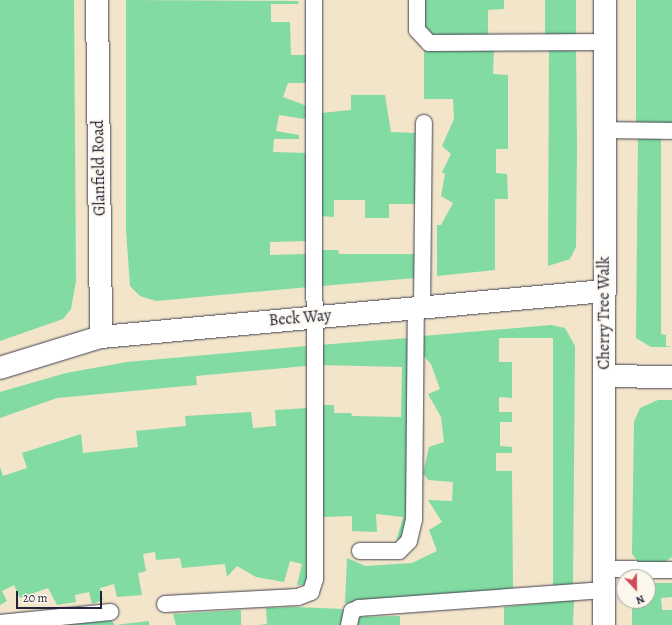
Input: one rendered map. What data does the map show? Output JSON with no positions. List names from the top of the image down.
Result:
{
  "streets": {
    "street": ["Glanfield Road", "Cherry Tree Walk", "Beck Way"]
  },
  "crossings": [
    ["Glanfield Road", "Beck Way"],
    ["Cherry Tree Walk", "Beck Way"]
  ],
  "scale_bar": "20 m",
  "north": "bottom"
}
